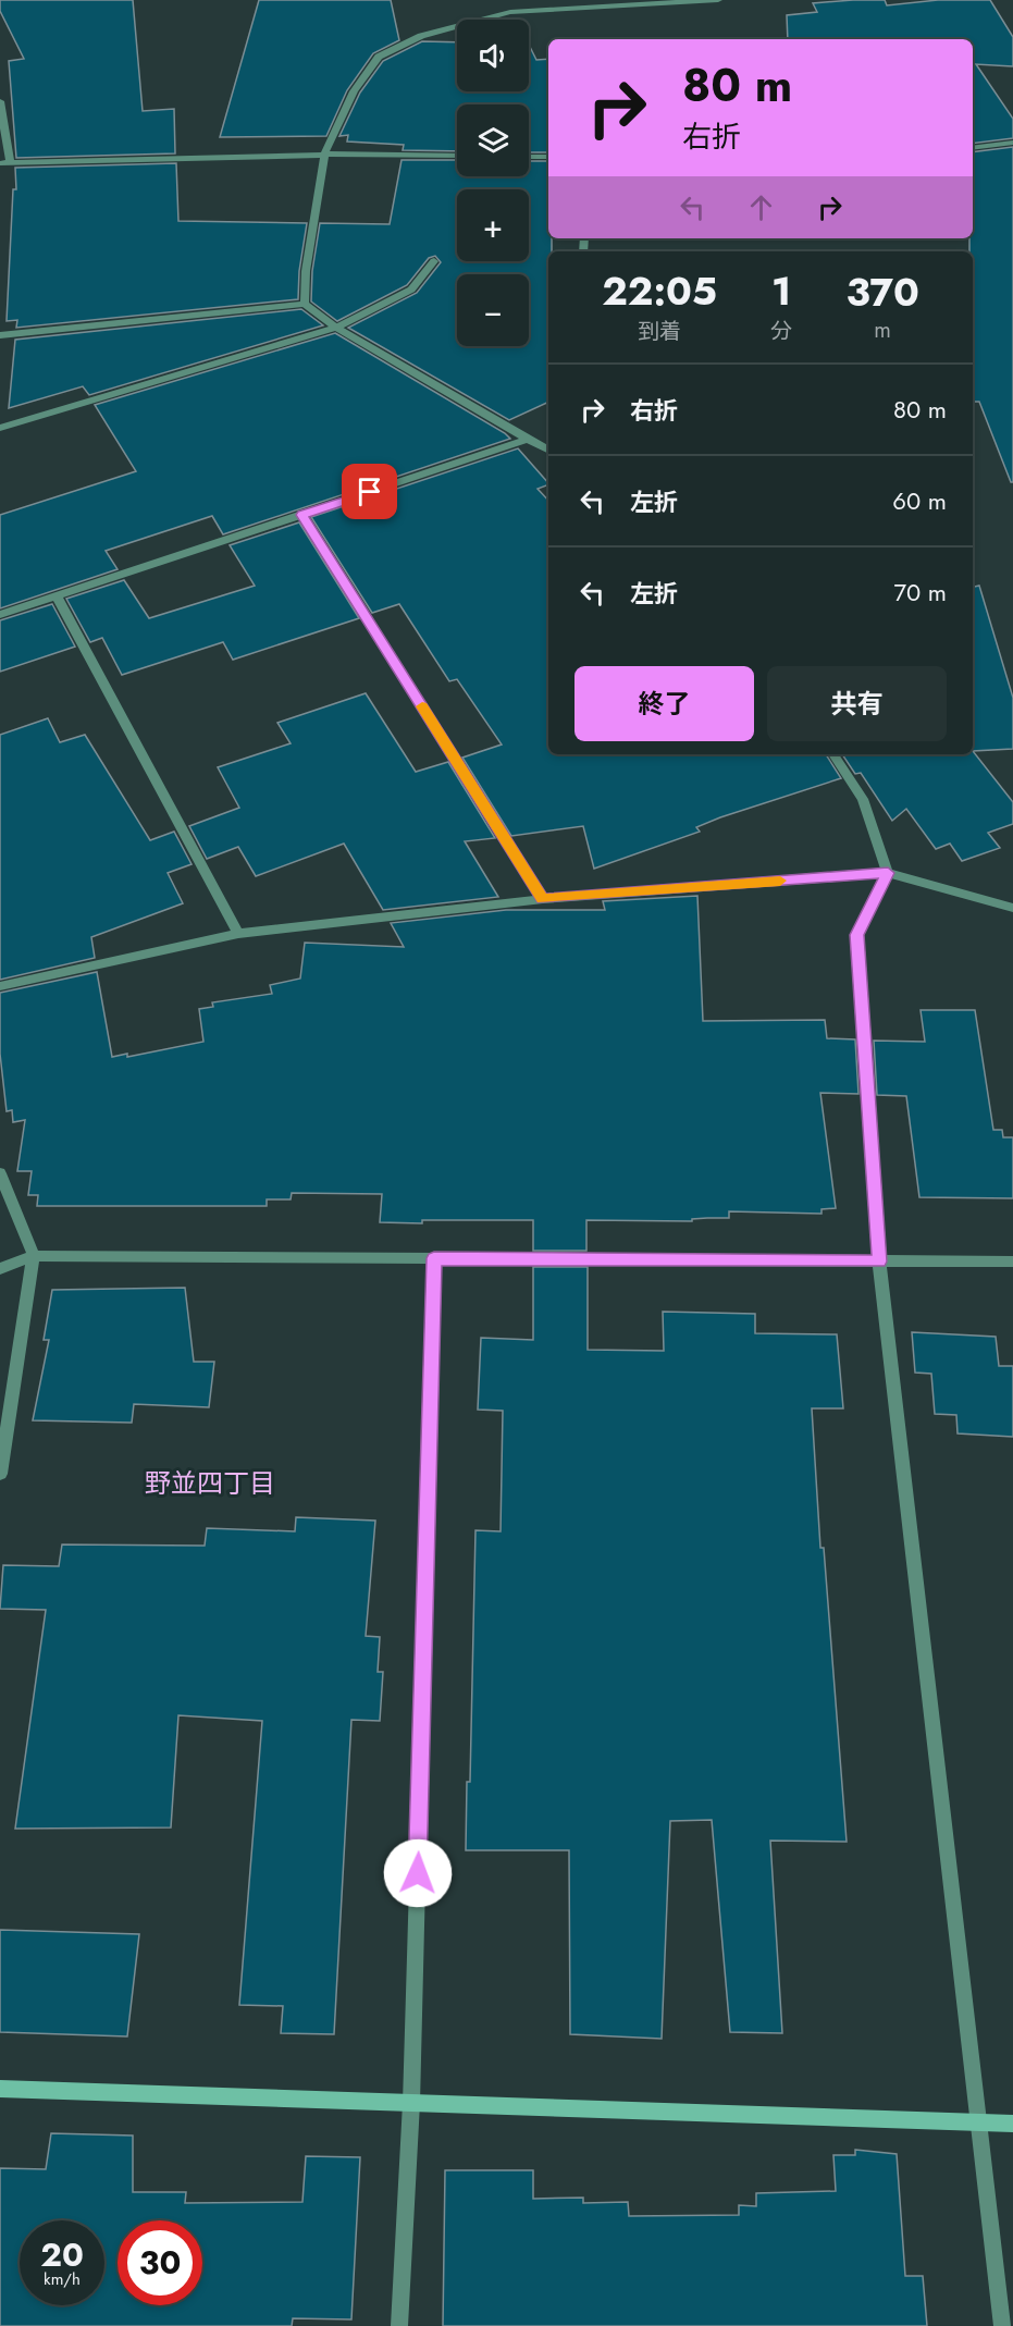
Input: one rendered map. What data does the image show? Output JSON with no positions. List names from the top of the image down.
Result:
{
  "districts": ["野並四丁目"],
  "page": {
    "map_buttons": ["+", "−"],
    "turn": ["80 m", "右折"],
    "eta": [
      "22:05",
      "到着",
      "1",
      "分",
      "370",
      "m"
    ],
    "list": [
      {
        "name": "右折",
        "value": "80 m"
      },
      {
        "name": "左折",
        "value": "60 m"
      },
      {
        "name": "左折",
        "value": "70 m"
      }
    ],
    "buttons": ["終了", "共有"],
    "speed": "20 km/h",
    "limit": "30"
  }
}
